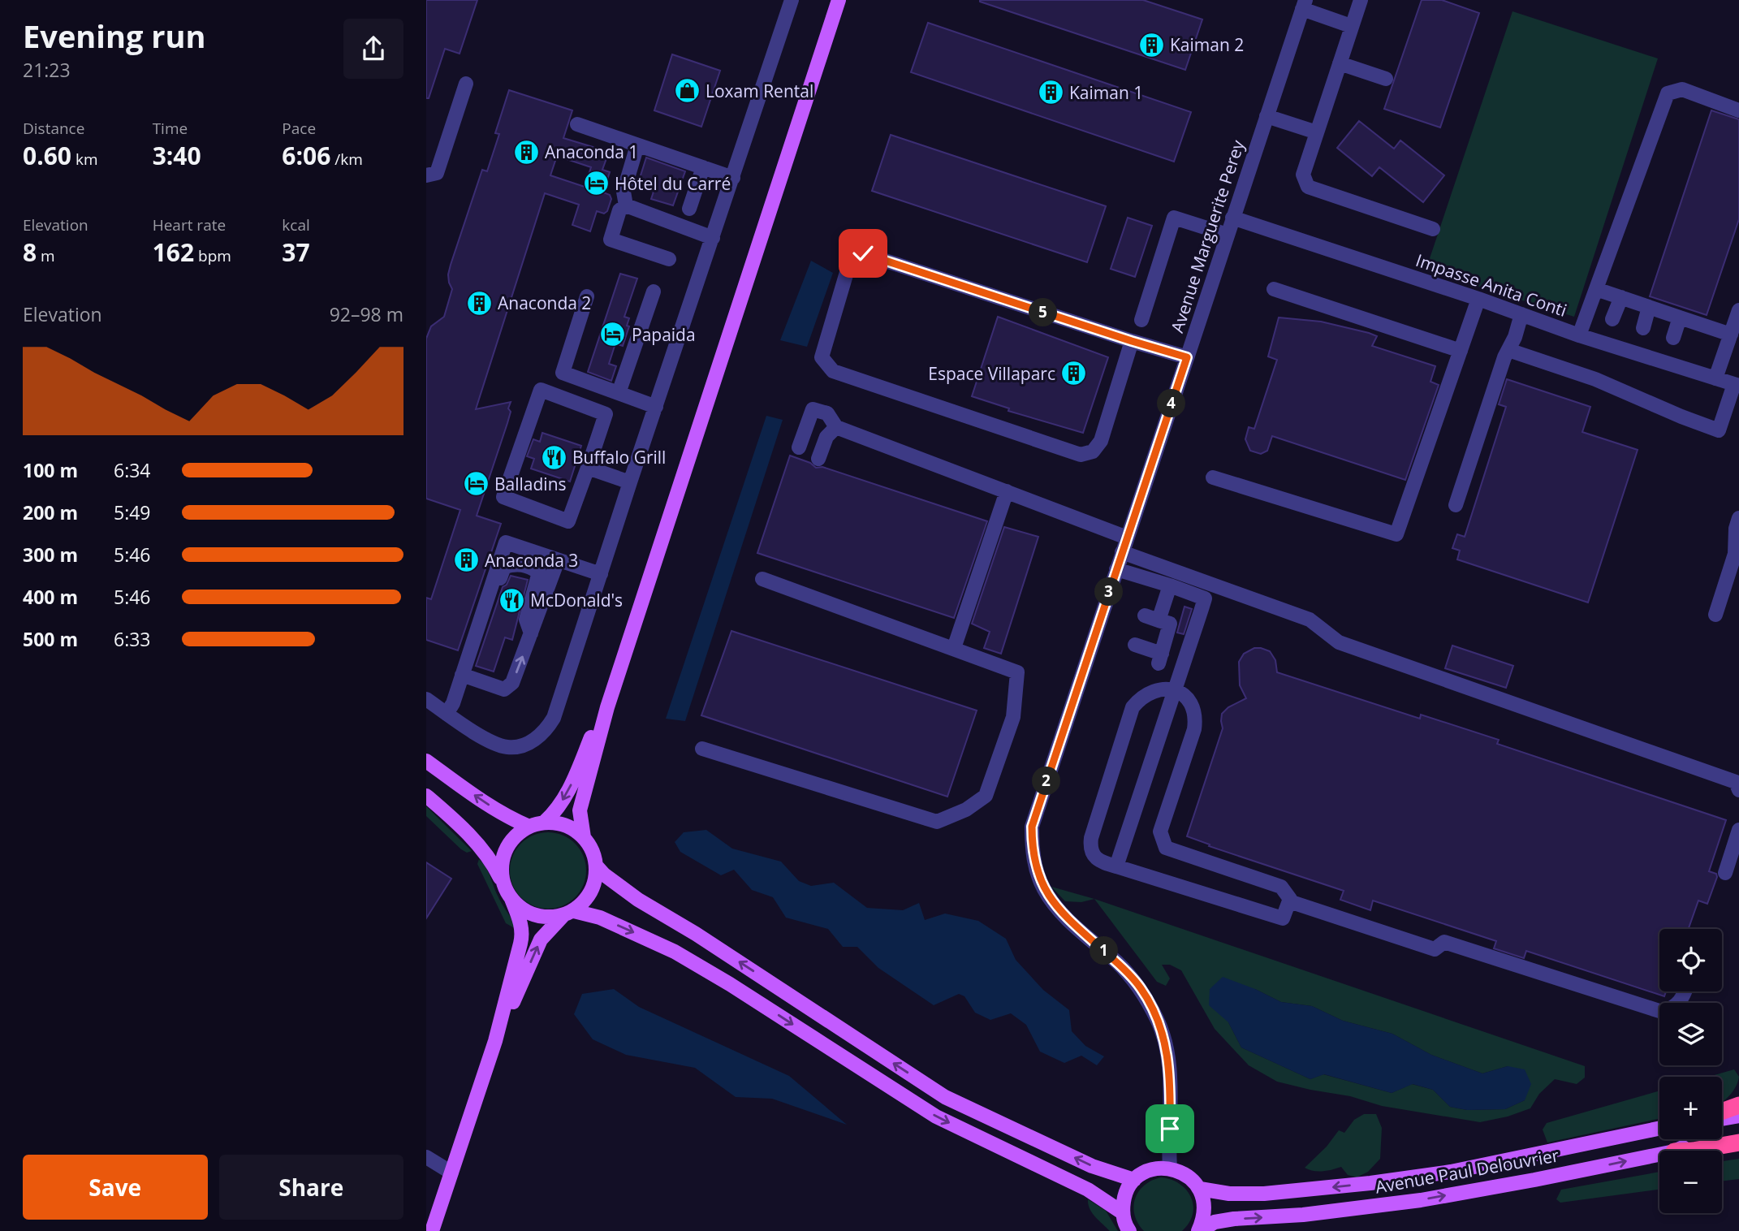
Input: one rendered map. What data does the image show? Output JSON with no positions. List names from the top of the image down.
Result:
{
  "streets": {
    "main road": ["Avenue Paul Delouvrier"],
    "street": ["Avenue Marguerite Perey", "Impasse Anita Conti"]
  },
  "crossings": [
    ["Avenue Marguerite Perey", "Impasse Anita Conti"]
  ],
  "places": {
    "building": [
      "Kaiman 2",
      "Kaiman 1",
      "Anaconda 1",
      "Anaconda 2",
      "Espace Villaparc",
      "Anaconda 3"
    ],
    "shop": ["Loxam Rental"],
    "hotel": ["Hôtel du Carré", "Papaida", "Balladins"],
    "restaurant": ["Buffalo Grill", "McDonald's"]
  },
  "page": {
    "heading": ["Evening run", "21:23"],
    "stats": [
      ["Distance", "0.60 km"],
      ["Time", "3:40"],
      ["Pace", "6:06 /km"],
      ["Elevation", "8 m"],
      ["Heart rate", "162 bpm"],
      ["kcal", "37"]
    ],
    "chart": ["Elevation", "92–98 m"],
    "pins": [
      "5",
      "4",
      "3",
      "2",
      "1"
    ],
    "list": [
      {
        "name": "100 m",
        "note": "6:34"
      },
      {
        "name": "200 m",
        "note": "5:49"
      },
      {
        "name": "300 m",
        "note": "5:46"
      },
      {
        "name": "400 m",
        "note": "5:46"
      },
      {
        "name": "500 m",
        "note": "6:33"
      }
    ],
    "map_buttons": ["+", "−"],
    "buttons": ["Save", "Share"]
  }
}
